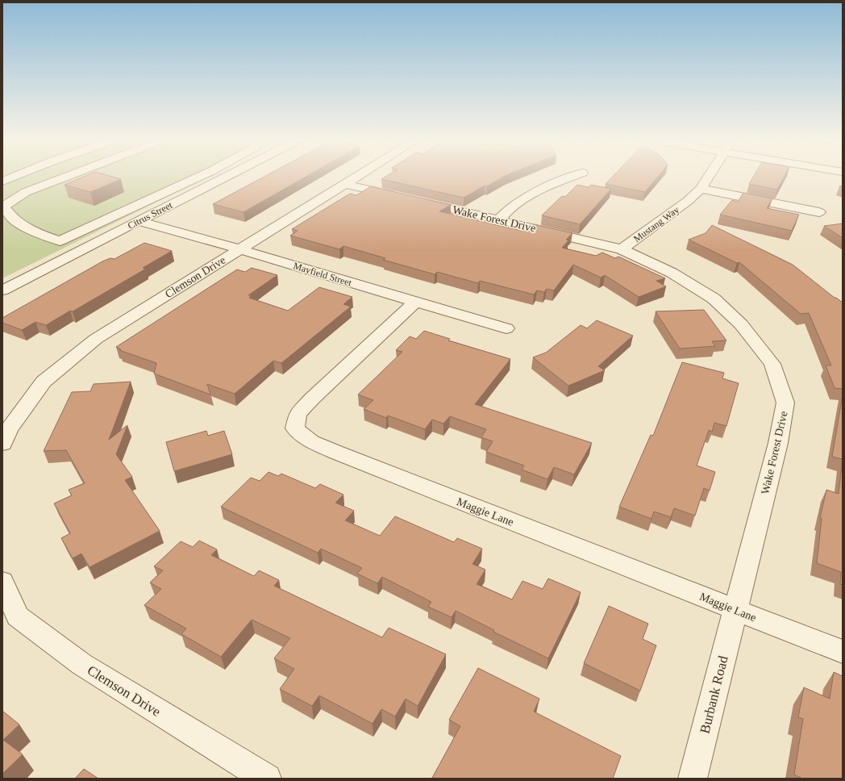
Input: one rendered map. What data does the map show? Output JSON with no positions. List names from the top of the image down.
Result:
{
  "streets": {
    "street": [
      "Citrus Street",
      "Wake Forest Drive",
      "Mustang Way",
      "Mayfield Street",
      "Clemson Drive",
      "Maggie Lane",
      "Burbank Road"
    ]
  },
  "crossings": [
    ["Citrus Street", "Mayfield Street"],
    ["Wake Forest Drive", "Mustang Way"],
    ["Wake Forest Drive", "Clemson Drive"],
    ["Wake Forest Drive", "Maggie Lane"],
    ["Wake Forest Drive", "Burbank Road"],
    ["Mayfield Street", "Clemson Drive"],
    ["Mayfield Street", "Maggie Lane"],
    ["Maggie Lane", "Burbank Road"]
  ]
}
